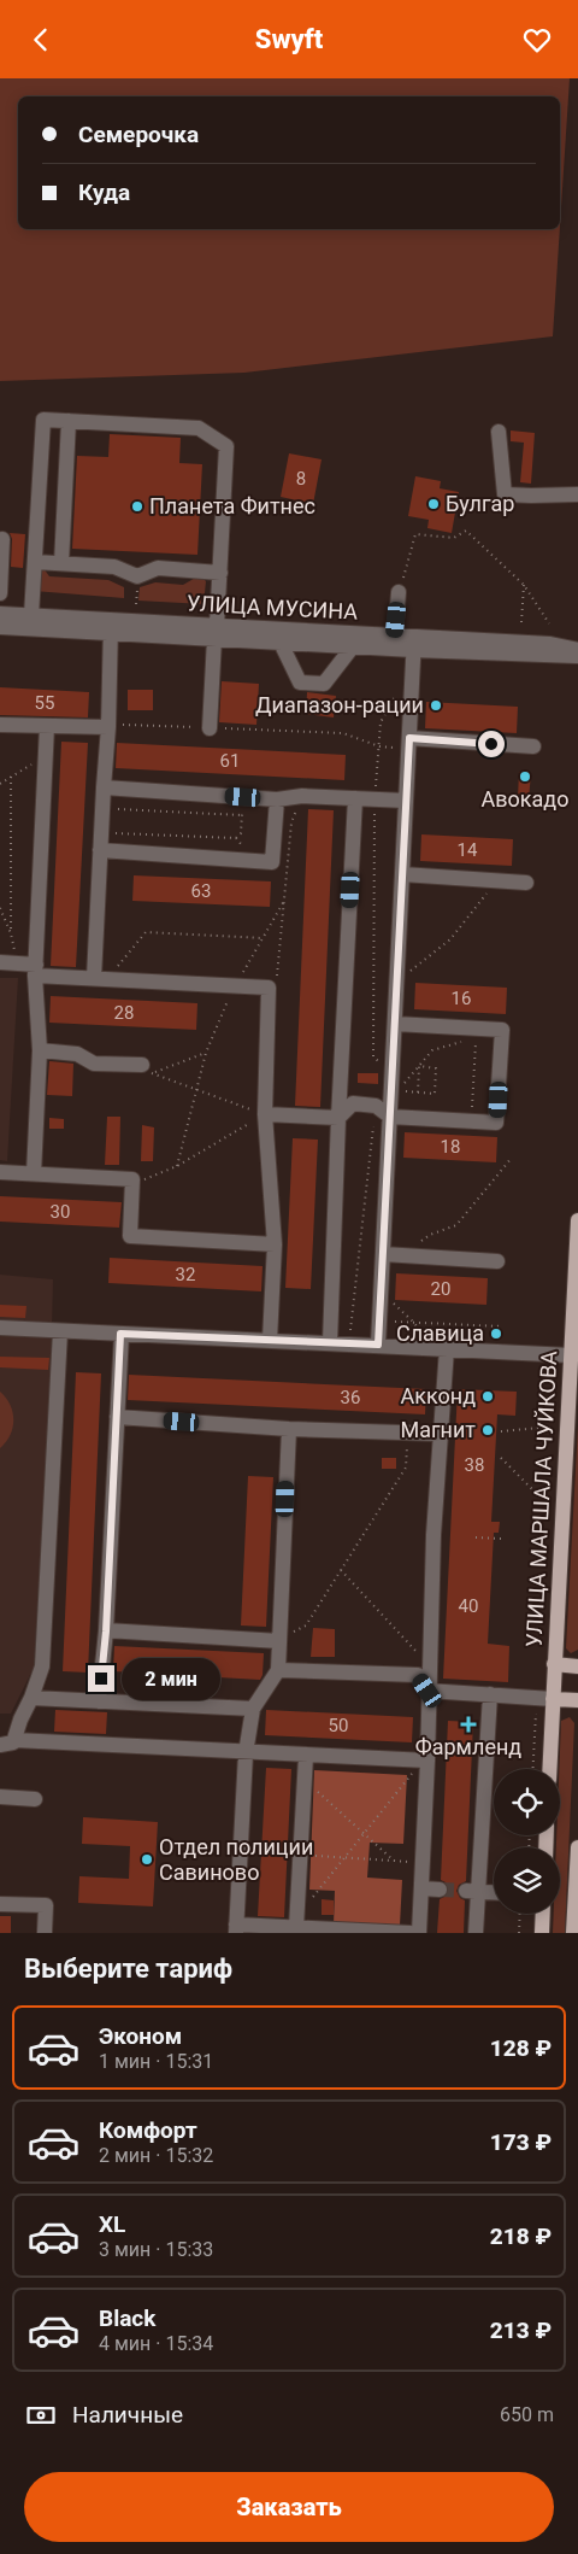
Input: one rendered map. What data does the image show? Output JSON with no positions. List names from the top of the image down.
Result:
{
  "streets": {
    "main road": ["УЛИЦА МАРШАЛА ЧУЙКОВА"],
    "street": ["УЛИЦА МУСИНА"]
  },
  "places": {
    "other": [
      "Булгар",
      "Планета Фитнес",
      "Диапазон-рации",
      "Авокадо",
      "Славица",
      "Акконд",
      "Магнит",
      "Отдел полиции Савиново"
    ],
    "health": ["Фармленд"]
  },
  "house_numbers": [
    "8",
    "55",
    "61",
    "14",
    "63",
    "16",
    "28",
    "18",
    "30",
    "32",
    "20",
    "36",
    "38",
    "40",
    "50"
  ],
  "page": {
    "header": "Swyft",
    "banner": ["Семерочка", "Куда"],
    "bubble": "2 мин",
    "heading": "Выберите тариф",
    "list": [
      {
        "name": "Эконом",
        "note": "1 мин · 15:31",
        "value": "128 ₽"
      },
      {
        "name": "Комфорт",
        "note": "2 мин · 15:32",
        "value": "173 ₽"
      },
      {
        "name": "XL",
        "note": "3 мин · 15:33",
        "value": "218 ₽"
      },
      {
        "name": "Black",
        "note": "4 мин · 15:34",
        "value": "213 ₽"
      }
    ],
    "pay": ["Наличные", "650 m"],
    "buttons": "Заказать"
  }
}
